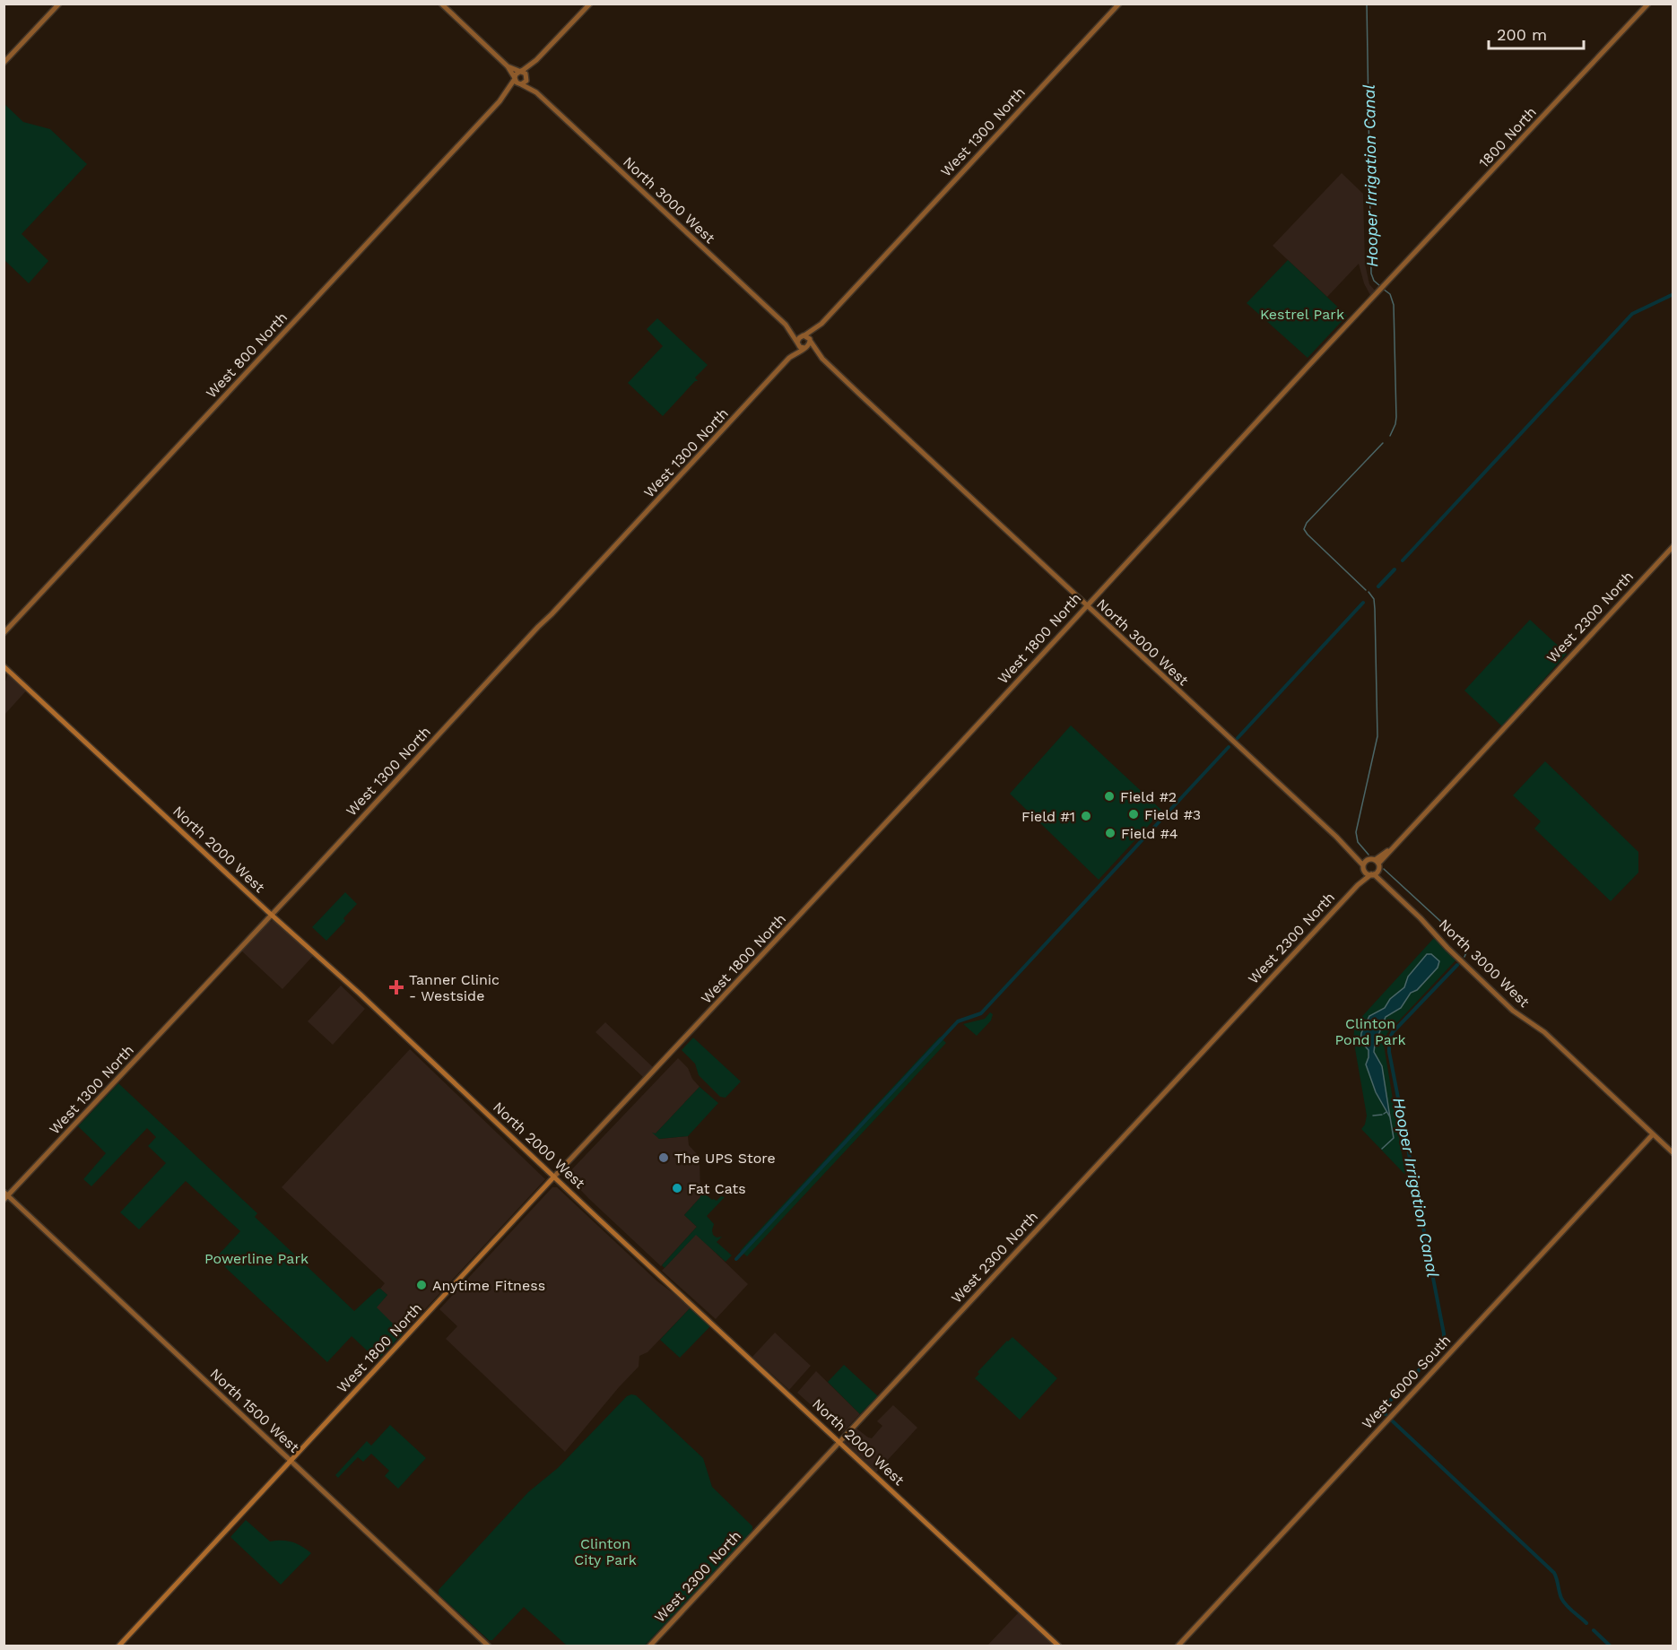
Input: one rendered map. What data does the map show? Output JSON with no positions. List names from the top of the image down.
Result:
{
  "streets": {
    "main road": ["West 1800 North", "North 2000 West"],
    "street": [
      "West 1300 North",
      "1800 North",
      "North 3000 West",
      "West 800 North",
      "West 2300 North",
      "West 6000 South",
      "North 1500 West"
    ]
  },
  "crossings": [
    ["West 1300 North", "North 3000 West"],
    ["West 1300 North", "North 2000 West"],
    ["West 1300 North", "North 1500 West"],
    ["1800 North", "West 1800 North"],
    ["North 3000 West", "West 800 North"],
    ["North 3000 West", "West 2300 North"],
    ["North 3000 West", "West 1800 North"],
    ["North 3000 West", "West 6000 South"],
    ["West 2300 North", "North 2000 West"],
    ["West 1800 North", "North 2000 West"],
    ["West 1800 North", "North 1500 West"]
  ],
  "water": ["Hooper Irrigation Canal"],
  "parks": [
    "Kestrel Park",
    "Clinton Pond Park",
    "Powerline Park",
    "Clinton City Park"
  ],
  "places": {
    "other": [
      "Field #2",
      "Field #3",
      "Field #1",
      "Field #4",
      "The UPS Store",
      "Fat Cats",
      "Anytime Fitness"
    ],
    "health": ["Tanner Clinic - Westside"]
  },
  "scale_bar": "200 m"
}
